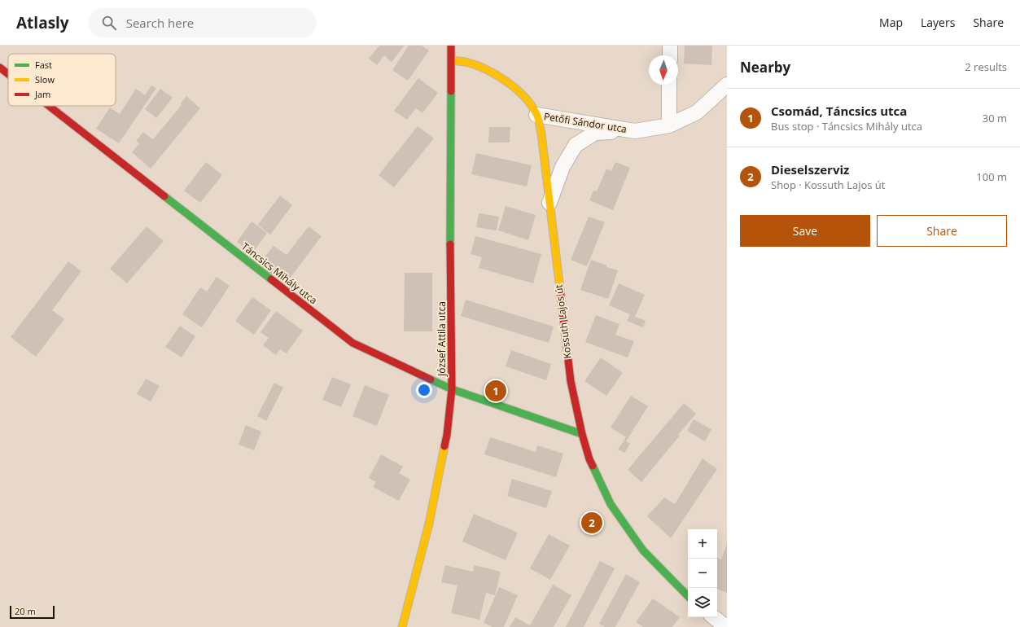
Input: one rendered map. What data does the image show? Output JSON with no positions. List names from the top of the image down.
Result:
{
  "streets": {
    "street": [
      "Petőfi Sándor utca",
      "Táncsics Mihály utca",
      "Kossuth Lajos út",
      "József Attila utca"
    ]
  },
  "crossings": [
    ["Petőfi Sándor utca", "Kossuth Lajos út"],
    ["Táncsics Mihály utca", "Kossuth Lajos út"],
    ["Táncsics Mihály utca", "József Attila utca"],
    ["Kossuth Lajos út", "József Attila utca"]
  ],
  "legend": ["Fast", "Slow", "Jam"],
  "scale_bar": "20 m",
  "north": "bottom",
  "page": {
    "header": "Atlasly",
    "search": "Search here",
    "nav": ["Map", "Layers", "Share"],
    "heading": ["Nearby", "2 results"],
    "list": [
      {
        "mark": "1",
        "name": "Csomád, Táncsics utca",
        "note": "Bus stop · Táncsics Mihály utca",
        "value": "30 m"
      },
      {
        "mark": "2",
        "name": "Dieselszerviz",
        "note": "Shop · Kossuth Lajos út",
        "value": "100 m"
      }
    ],
    "buttons": ["Save", "Share"],
    "pins": ["1", "2"],
    "map_buttons": ["+", "−"],
    "scale": "20 m"
  }
}
